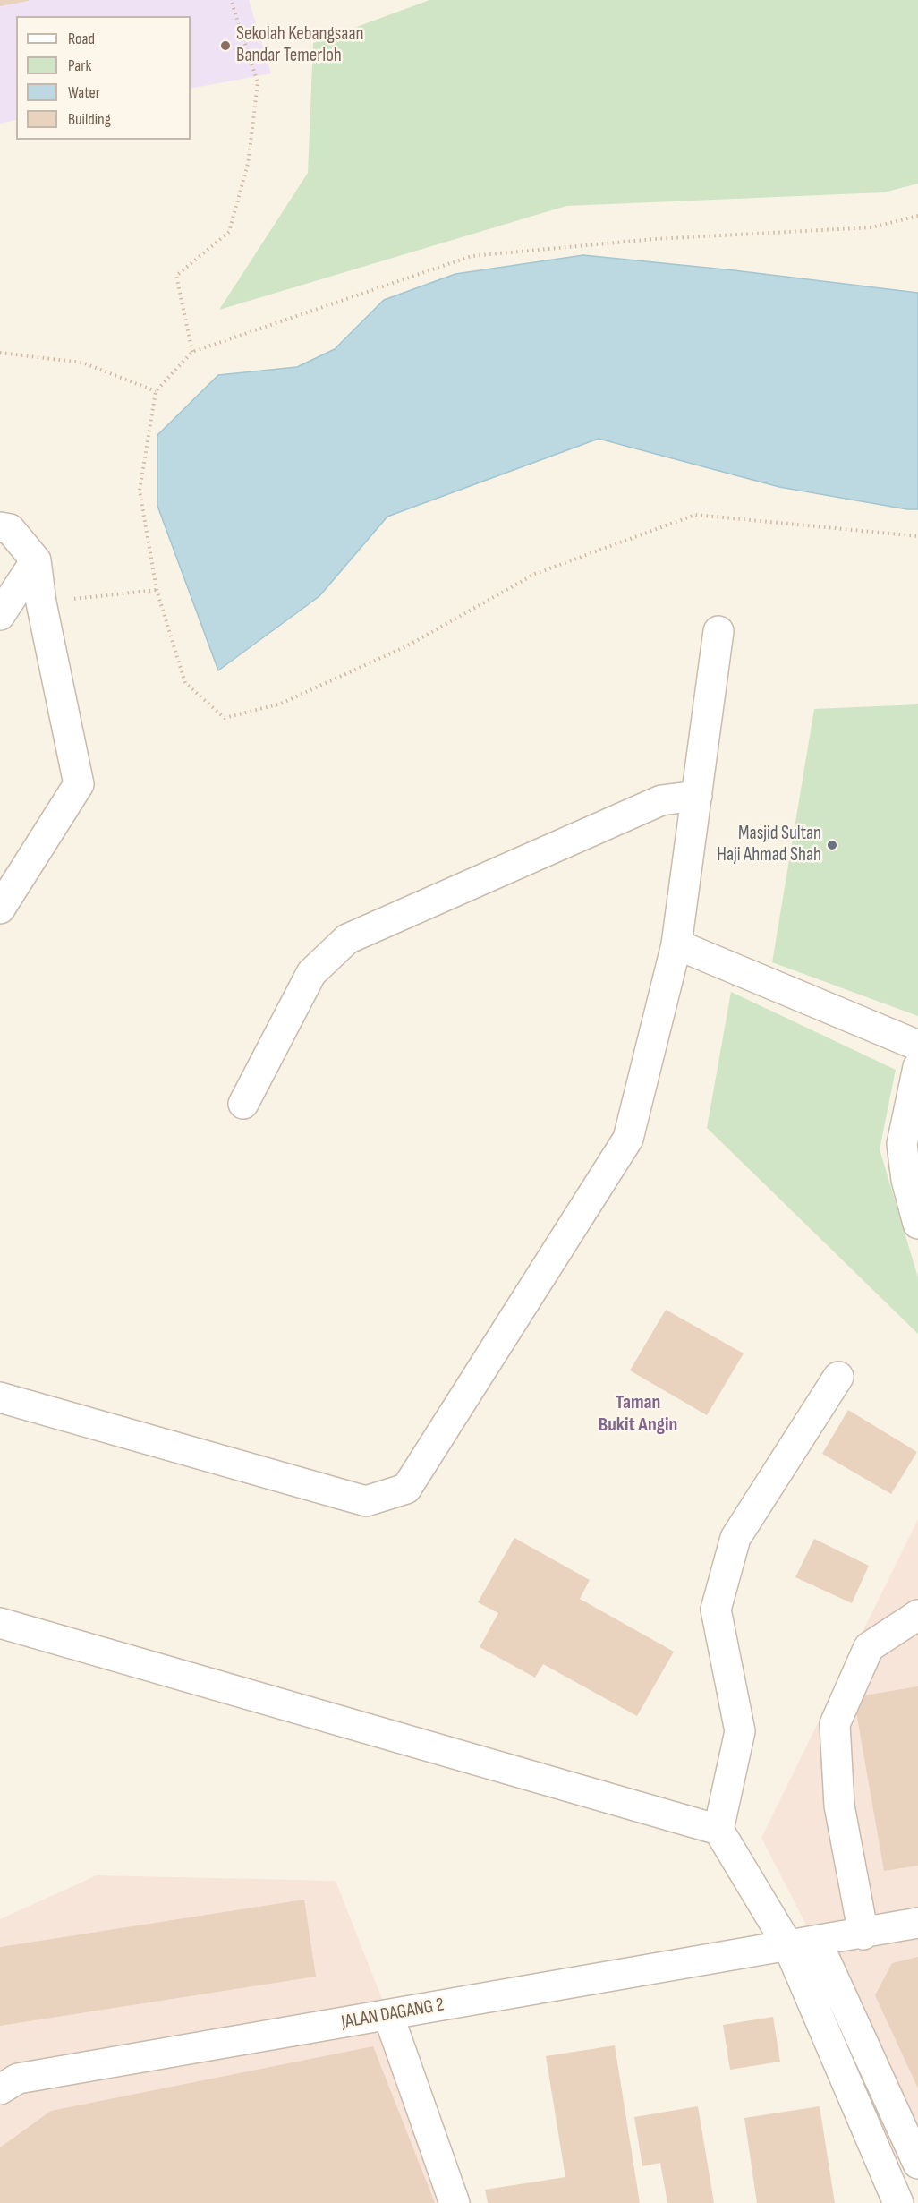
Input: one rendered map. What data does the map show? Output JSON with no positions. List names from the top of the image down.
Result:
{
  "streets": {
    "street": ["JALAN DAGANG 2"]
  },
  "districts": ["Taman Bukit Angin"],
  "places": ["Sekolah Kebangsaan Bandar Temerloh", "Masjid Sultan Haji Ahmad Shah"],
  "legend": [
    "Road",
    "Park",
    "Water",
    "Building"
  ]
}
